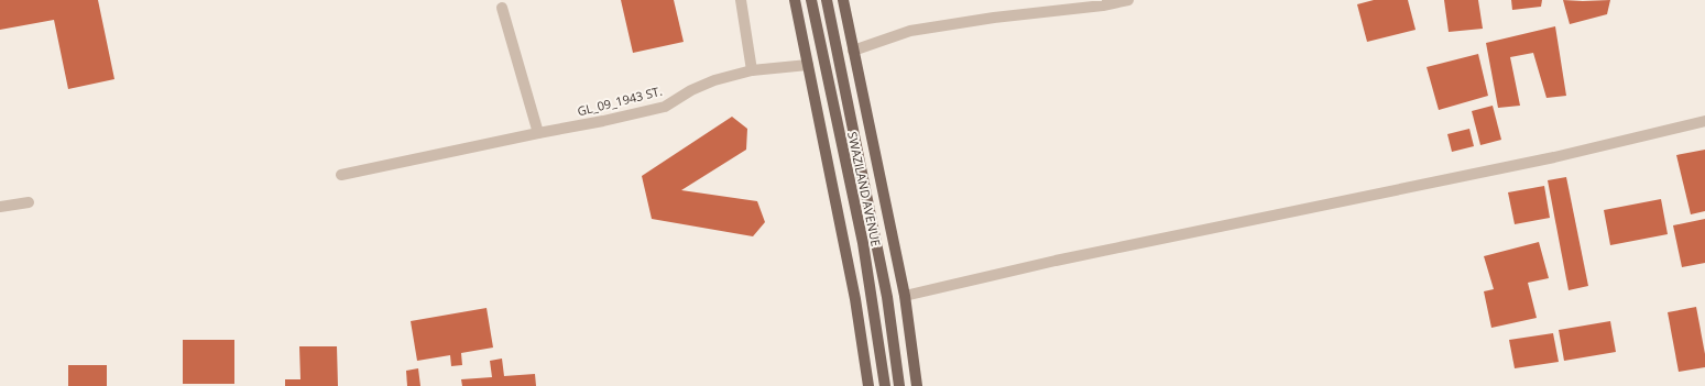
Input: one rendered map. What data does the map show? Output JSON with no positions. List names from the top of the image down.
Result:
{
  "streets": {
    "main road": ["SWAZILAND AVENUE"],
    "street": ["GL_09_1943 ST."]
  }
}
